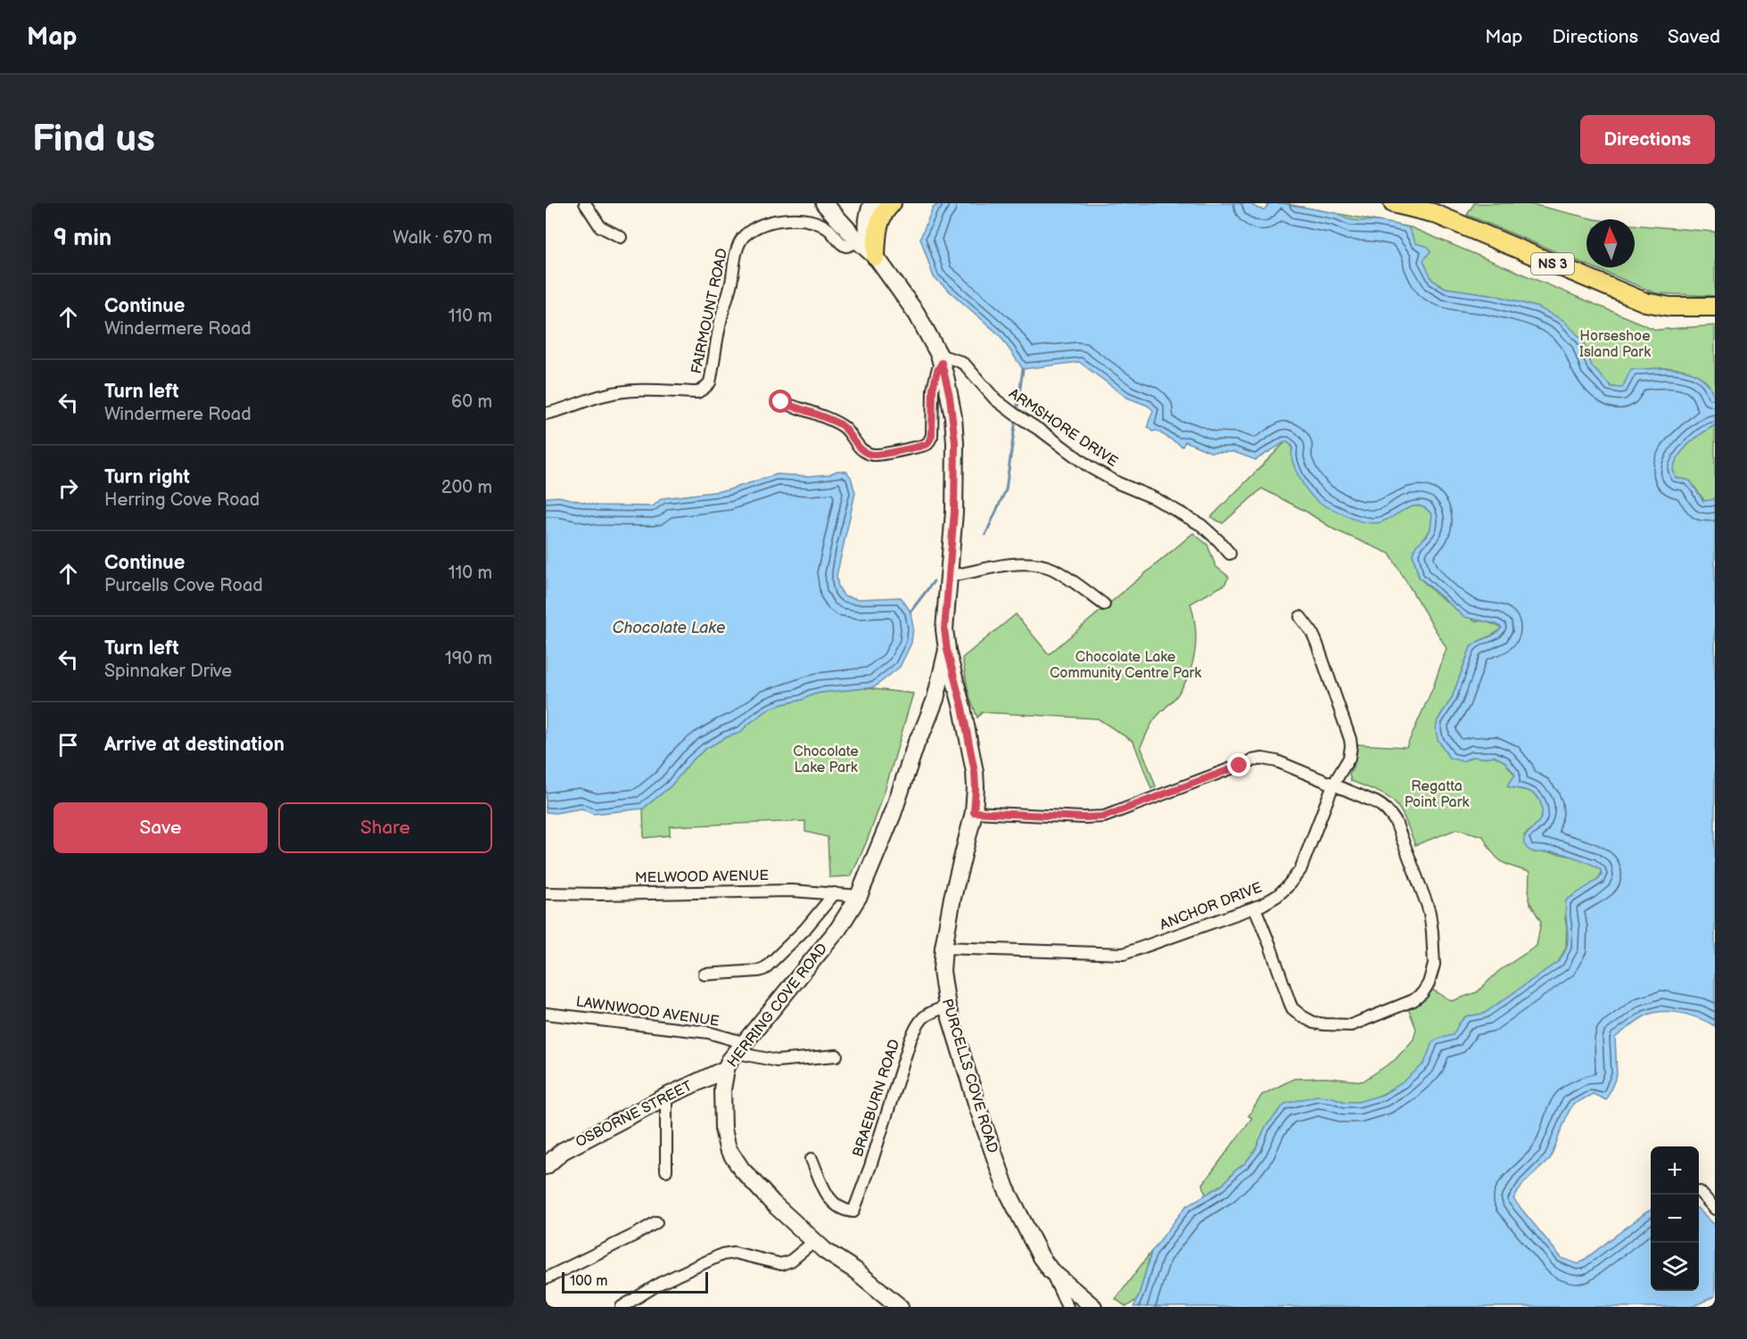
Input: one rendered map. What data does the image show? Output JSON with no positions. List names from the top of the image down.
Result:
{
  "streets": {
    "main road": [
      "NS 3",
      "HERRING COVE ROAD",
      "PURCELLS COVE ROAD",
      "OSBORNE STREET"
    ],
    "street": [
      "FAIRMOUNT ROAD",
      "ARMSHORE DRIVE",
      "MELWOOD AVENUE",
      "ANCHOR DRIVE",
      "LAWNWOOD AVENUE",
      "BRAEBURN ROAD"
    ]
  },
  "crossings": [
    ["FAIRMOUNT ROAD", "HERRING COVE ROAD"],
    ["ARMSHORE DRIVE", "HERRING COVE ROAD"],
    ["MELWOOD AVENUE", "HERRING COVE ROAD"],
    ["ANCHOR DRIVE", "PURCELLS COVE ROAD"],
    ["HERRING COVE ROAD", "LAWNWOOD AVENUE"],
    ["HERRING COVE ROAD", "PURCELLS COVE ROAD"],
    ["HERRING COVE ROAD", "OSBORNE STREET"],
    ["PURCELLS COVE ROAD", "BRAEBURN ROAD"]
  ],
  "water": ["Chocolate Lake"],
  "parks": [
    "Horseshoe Island Park",
    "Chocolate Lake Community Centre Park",
    "Chocolate Lake Park",
    "Regatta Point Park"
  ],
  "scale_bar": "100 m",
  "north": "top",
  "page": {
    "header": "Map",
    "nav": ["Map", "Directions", "Saved"],
    "buttons": [
      "Directions",
      ["Save", "Share"]
    ],
    "title": "Find us",
    "heading": ["9 min", "Walk · 670 m"],
    "list": [
      ["Continue", "Windermere Road", "110 m"],
      ["Turn left", "Windermere Road", "60 m"],
      ["Turn right", "Herring Cove Road", "200 m"],
      ["Continue", "Purcells Cove Road", "110 m"],
      ["Turn left", "Spinnaker Drive", "190 m"],
      "Arrive at destination"
    ],
    "map_buttons": ["+", "−"],
    "scale": "100 m"
  }
}
